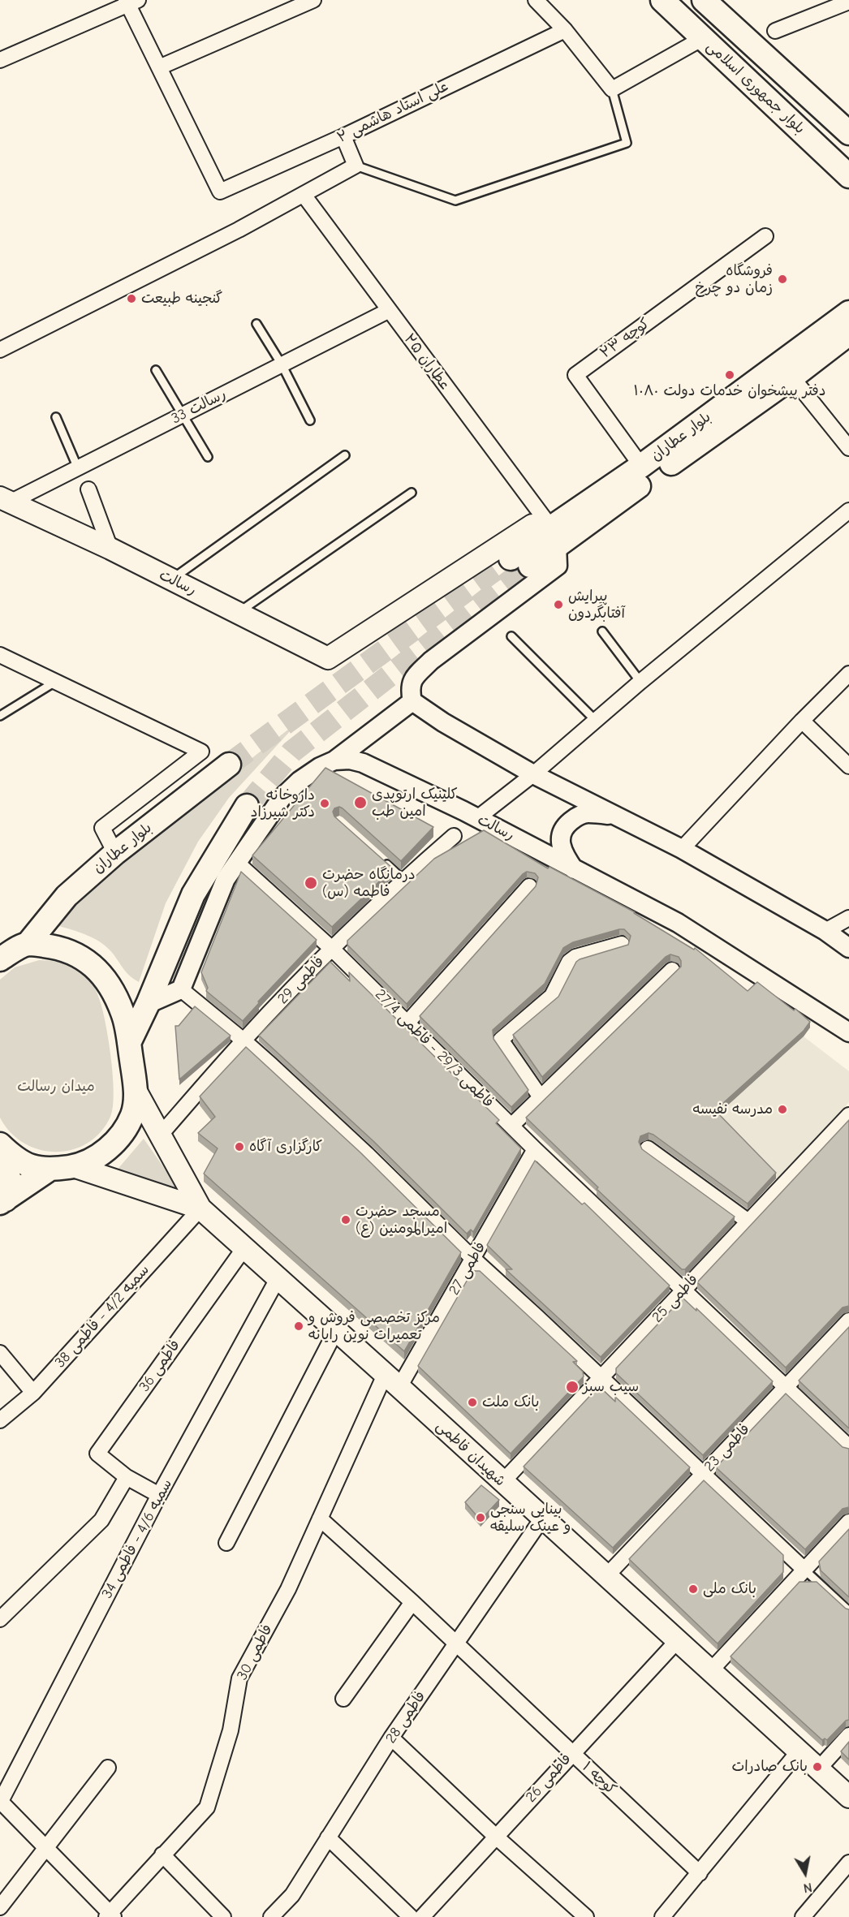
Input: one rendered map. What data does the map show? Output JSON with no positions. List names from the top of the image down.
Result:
{
  "streets": {
    "main road": [
      "بلوار جمهوری اسلامی",
      "بلوار عطاران",
      "رسالت",
      "شهیدان فاطمی"
    ],
    "street": [
      "علی استاد هاشمی ۲",
      "کوچه ۲۳",
      "عطاران ۲۵",
      "رسالت 33",
      "فاطمی 29",
      "فاطمی 29/3 - فاطمی 27/4",
      "فاطمی 27",
      "فاطمی 25",
      "سمیه 4/2 - فاطمی 38",
      "فاطمی 36",
      "فاطمی 23",
      "سمیه 4/6 - فاطمی 34",
      "فاطمی 30",
      "فاطمی 28",
      "فاطمی 26",
      "کوچه ۱"
    ]
  },
  "crossings": [
    ["کوچه ۲۳", "بلوار عطاران"],
    ["عطاران ۲۵", "رسالت 33"],
    ["عطاران ۲۵", "بلوار عطاران"],
    ["عطاران ۲۵", "رسالت"],
    ["رسالت 33", "رسالت"],
    ["بلوار عطاران", "رسالت"],
    ["فاطمی 29", "فاطمی 29/3 - فاطمی 27/4"],
    ["فاطمی 29/3 - فاطمی 27/4", "فاطمی 27"],
    ["فاطمی 29/3 - فاطمی 27/4", "فاطمی 25"],
    ["فاطمی 29/3 - فاطمی 27/4", "فاطمی 23"],
    ["فاطمی 27", "شهیدان فاطمی"],
    ["فاطمی 27", "فاطمی 30"],
    ["فاطمی 25", "شهیدان فاطمی"],
    ["سمیه 4/2 - فاطمی 38", "شهیدان فاطمی"],
    ["فاطمی 36", "شهیدان فاطمی"],
    ["فاطمی 23", "شهیدان فاطمی"],
    ["شهیدان فاطمی", "سمیه 4/6 - فاطمی 34"],
    ["شهیدان فاطمی", "فاطمی 30"],
    ["شهیدان فاطمی", "فاطمی 28"],
    ["شهیدان فاطمی", "فاطمی 26"],
    ["فاطمی 30", "کوچه ۱"],
    ["فاطمی 28", "کوچه ۱"],
    ["فاطمی 26", "کوچه ۱"]
  ],
  "parks": ["میدان رسالت"],
  "places": [
    "فروشگاه زمان دو چرخ",
    "گنجینه طبیعت",
    "دفتر پیشخوان خدمات دولت ۱۰۸۰",
    "پیرایش آفتابگردون",
    "کلینیک ارتوپدی امین طب",
    "داروخانه دکتر شیرزاد",
    "درمانگاه حضرت فاطمه (س)",
    "مدرسه نفیسه",
    "کارگزاری آگاه",
    "مسجد حضرت امیرالمومنین (ع)",
    "مرکز تخصصی فروش و تعمیرات نوین رایانه",
    "سیب سبز",
    "بانک ملت",
    "بینایی سنجی و عینک سلیقه",
    "بانک ملی",
    "بانک صادرات"
  ],
  "north": "bottom"
}
